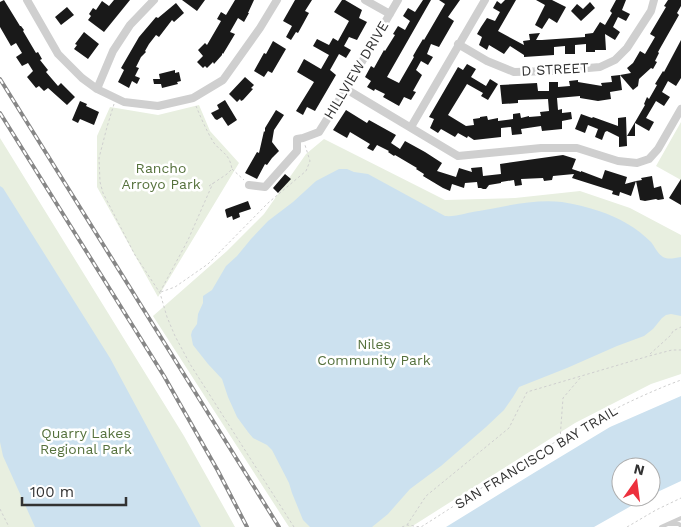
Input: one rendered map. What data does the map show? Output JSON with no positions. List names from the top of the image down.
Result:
{
  "streets": {
    "street": ["D STREET", "HILLVIEW DRIVE"],
    "path": ["SAN FRANCISCO BAY TRAIL"]
  },
  "parks": ["Rancho Arroyo Park", "Niles Community Park", "Quarry Lakes Regional Park"],
  "scale_bar": "100 m",
  "north": "top"
}
